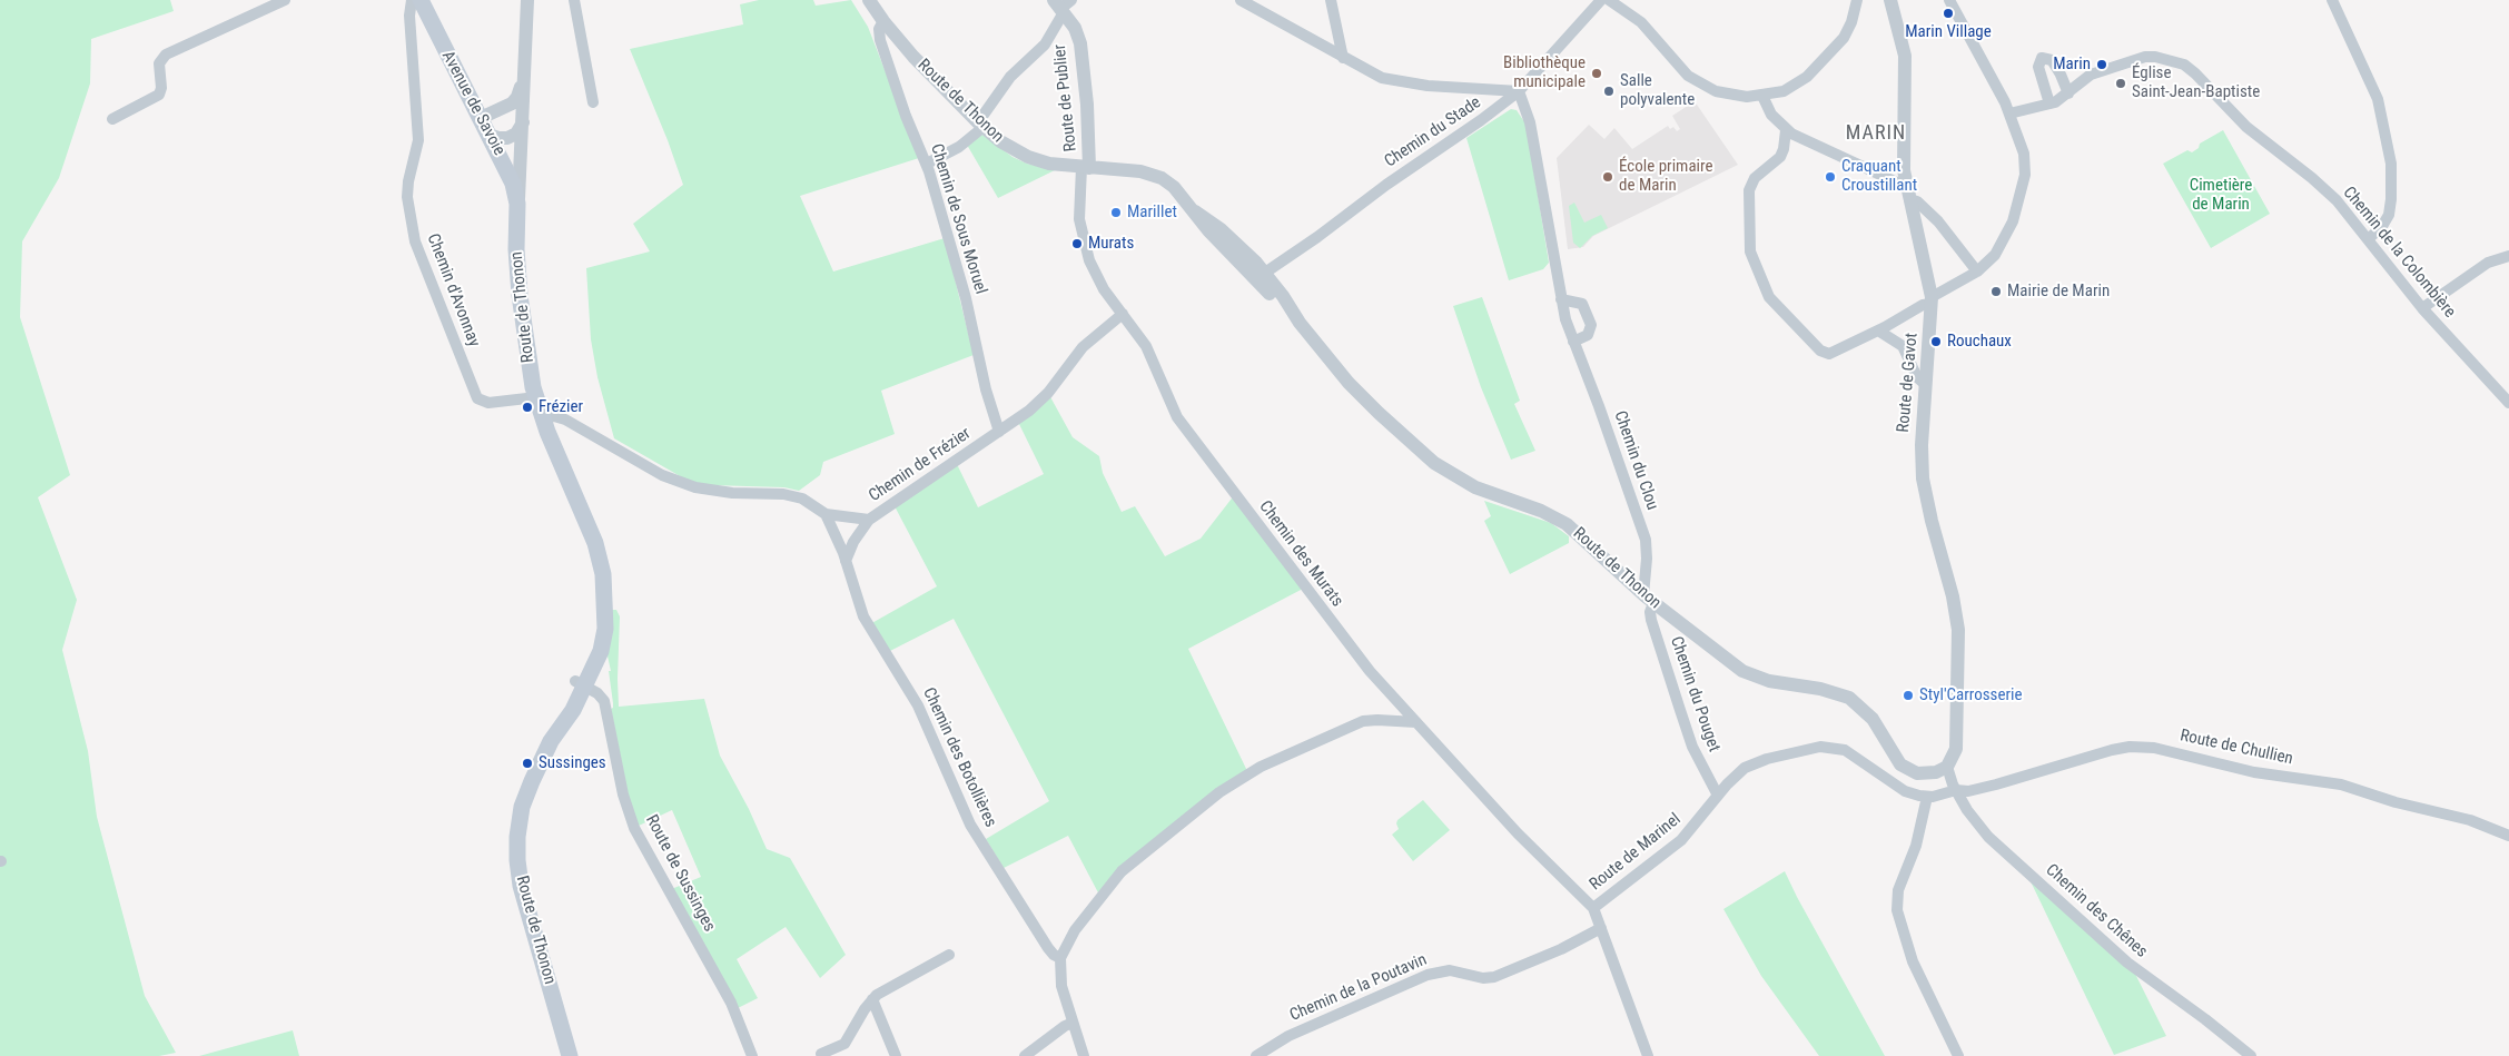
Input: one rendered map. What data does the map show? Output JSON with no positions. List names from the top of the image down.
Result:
{
  "streets": {
    "main road": ["Route de Thonon", "Avenue de Savoie"],
    "street": [
      "Route de Publier",
      "Chemin du Stade",
      "Chemin de Sous Moruel",
      "Chemin de la Colombière",
      "Chemin d'Avonnay",
      "Route de Gavot",
      "Chemin du Clou",
      "Chemin de Frézier",
      "Chemin des Murats",
      "Chemin du Pouget",
      "Route de Chullien",
      "Chemin des Botollières",
      "Route de Marinel",
      "Route de Sussinges",
      "Chemin des Chênes",
      "Chemin de la Poutavin"
    ]
  },
  "crossings": [
    ["Route de Publier", "Route de Thonon"],
    ["Route de Publier", "Chemin des Murats"],
    ["Route de Thonon", "Avenue de Savoie"],
    ["Route de Thonon", "Chemin du Stade"],
    ["Route de Thonon", "Chemin de Sous Moruel"],
    ["Route de Thonon", "Chemin d'Avonnay"],
    ["Route de Thonon", "Route de Gavot"],
    ["Route de Thonon", "Chemin du Clou"],
    ["Route de Thonon", "Chemin de Frézier"],
    ["Route de Thonon", "Chemin des Murats"],
    ["Route de Thonon", "Chemin du Pouget"],
    ["Route de Thonon", "Route de Sussinges"],
    ["Route de Thonon", "Chemin des Chênes"],
    ["Chemin du Stade", "Chemin du Clou"],
    ["Chemin de Sous Moruel", "Chemin de Frézier"],
    ["Route de Gavot", "Chemin des Chênes"],
    ["Chemin du Clou", "Chemin du Pouget"],
    ["Chemin de Frézier", "Chemin des Murats"],
    ["Chemin de Frézier", "Chemin des Botollières"],
    ["Chemin des Murats", "Route de Marinel"],
    ["Chemin du Pouget", "Route de Marinel"],
    ["Route de Chullien", "Chemin des Chênes"]
  ],
  "districts": ["MARIN"],
  "parks": ["Cimetière de Marin"],
  "places": [
    "Marin Village",
    "Marin",
    "Bibliothèque municipale",
    "Église Saint-Jean-Baptiste",
    "Salle polyvalente",
    "École primaire de Marin",
    "Craquant Croustillant",
    "Marillet",
    "Murats",
    "Mairie de Marin",
    "Rouchaux",
    "Frézier",
    "Styl'Carrosserie",
    "Sussinges"
  ]
}
